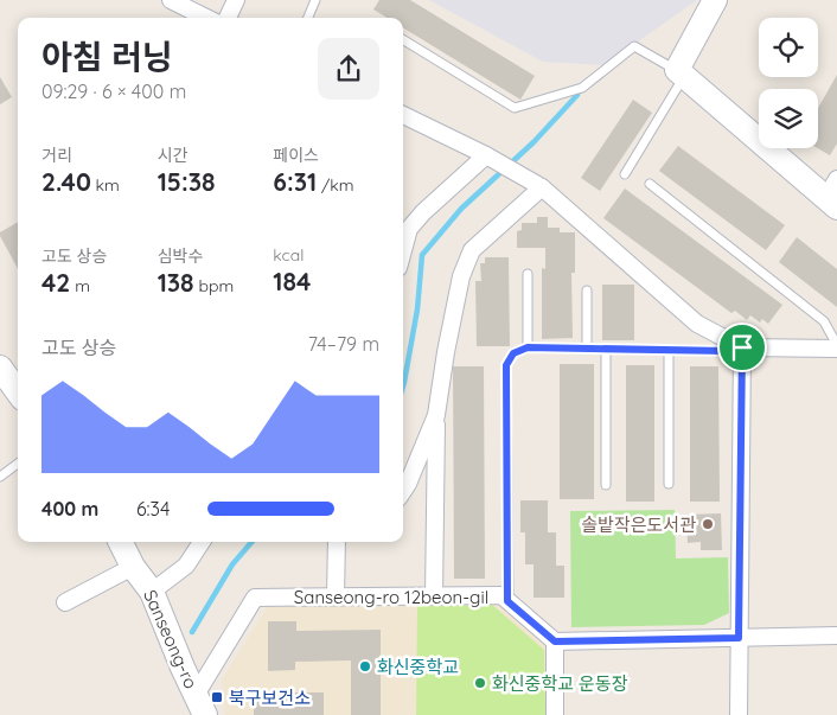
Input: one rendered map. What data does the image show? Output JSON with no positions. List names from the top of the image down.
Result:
{
  "streets": {
    "street": ["Sanseong-ro 12beon-gil", "Sanseong-ro"]
  },
  "crossings": [
    ["Sanseong-ro 12beon-gil", "Sanseong-ro"]
  ],
  "places": {
    "other": ["솔밭작은도서관", "화신중학교", "화신중학교 운동장"],
    "transit": ["북구보건소"]
  },
  "page": {
    "heading": ["아침 러닝", "09:29 · 6 × 400 m"],
    "stats": [
      ["거리", "2.40 km"],
      ["시간", "15:38"],
      ["페이스", "6:31 /km"],
      ["고도 상승", "42 m"],
      ["심박수", "138 bpm"],
      ["kcal", "184"]
    ],
    "chart": ["고도 상승", "74–79 m"],
    "list": [
      {
        "name": "400 m",
        "note": "6:34"
      }
    ]
  }
}
